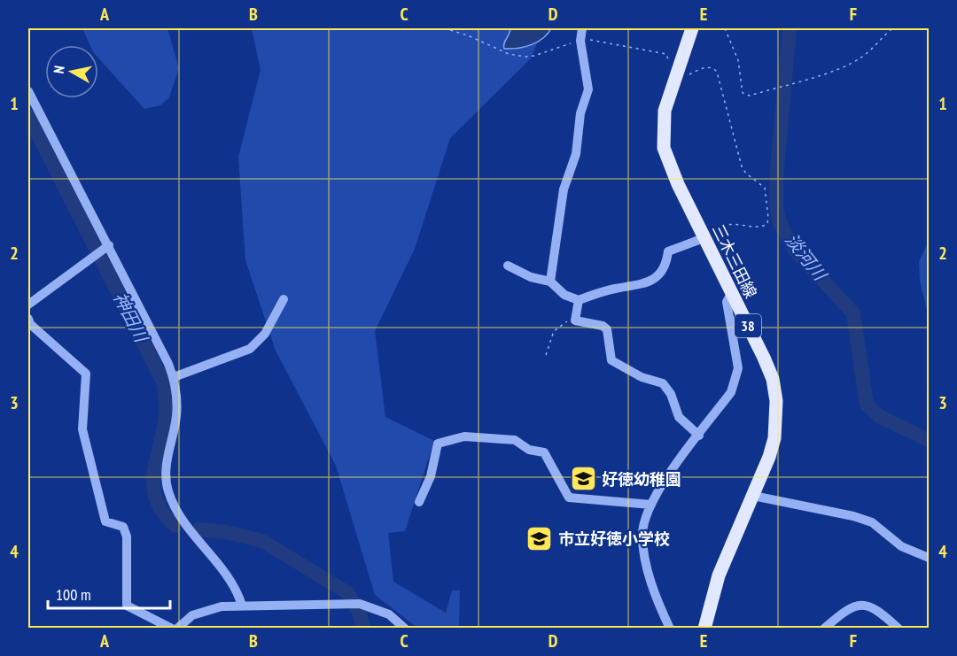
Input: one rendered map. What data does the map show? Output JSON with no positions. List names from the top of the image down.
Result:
{
  "streets": {
    "main road": ["三木三田線", "38"]
  },
  "water": ["淡河川", "神田川"],
  "places": {
    "school or university": ["好徳幼稚園", "市立好徳小学校"]
  },
  "scale_bar": "100 m",
  "north": "left",
  "grid": {
    "columns": [
      "A",
      "B",
      "C",
      "D",
      "E",
      "F"
    ],
    "rows": [
      "1",
      "2",
      "3",
      "4"
    ]
  }
}
